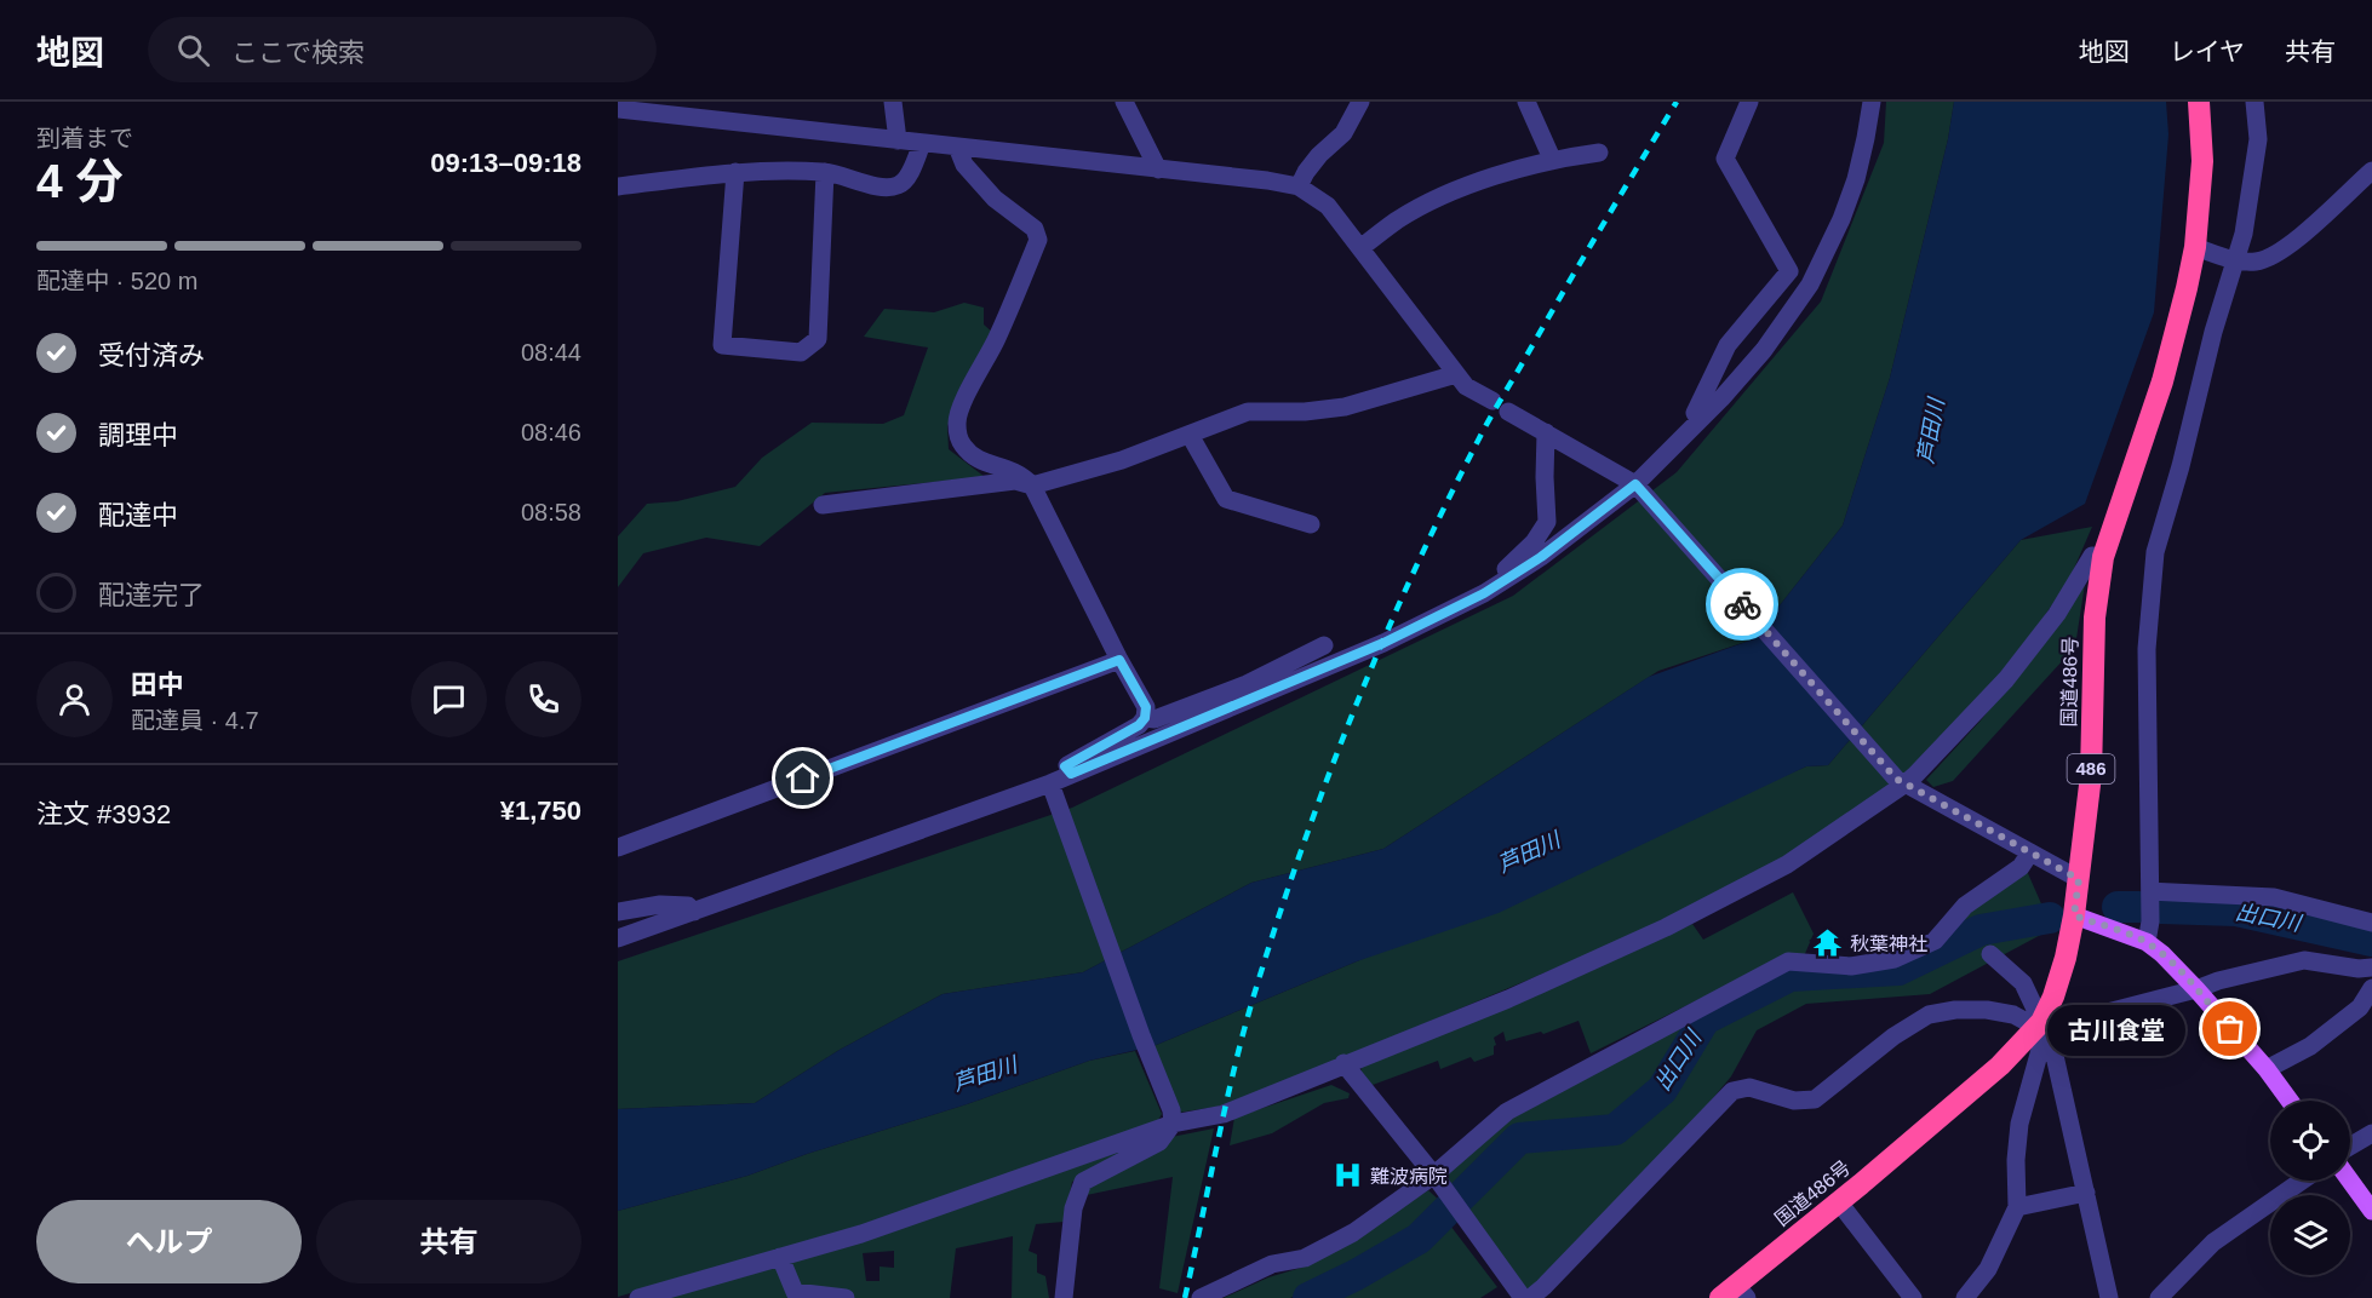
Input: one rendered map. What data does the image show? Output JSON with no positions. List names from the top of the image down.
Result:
{
  "streets": {
    "highway": ["国道486号", "486"]
  },
  "water": ["芦田川", "出口川"],
  "places": {
    "temple": ["秋葉神社"],
    "other": ["古川食堂"],
    "hospital": ["難波病院"]
  },
  "page": {
    "header": "地図",
    "search": "ここで検索",
    "nav": ["地図", "レイヤ", "共有"],
    "heading": ["4 分", "到着まで", "09:13–09:18"],
    "panel": [
      "田中",
      "配達員 · 4.7",
      "注文 #3932",
      "¥1,750"
    ],
    "bar": "配達中 · 520 m",
    "list": [
      ["受付済み", "08:44"],
      ["調理中", "08:46"],
      ["配達中", "08:58"],
      "配達完了"
    ],
    "bubble": "古川食堂",
    "buttons": ["ヘルプ", "共有"]
  }
}
